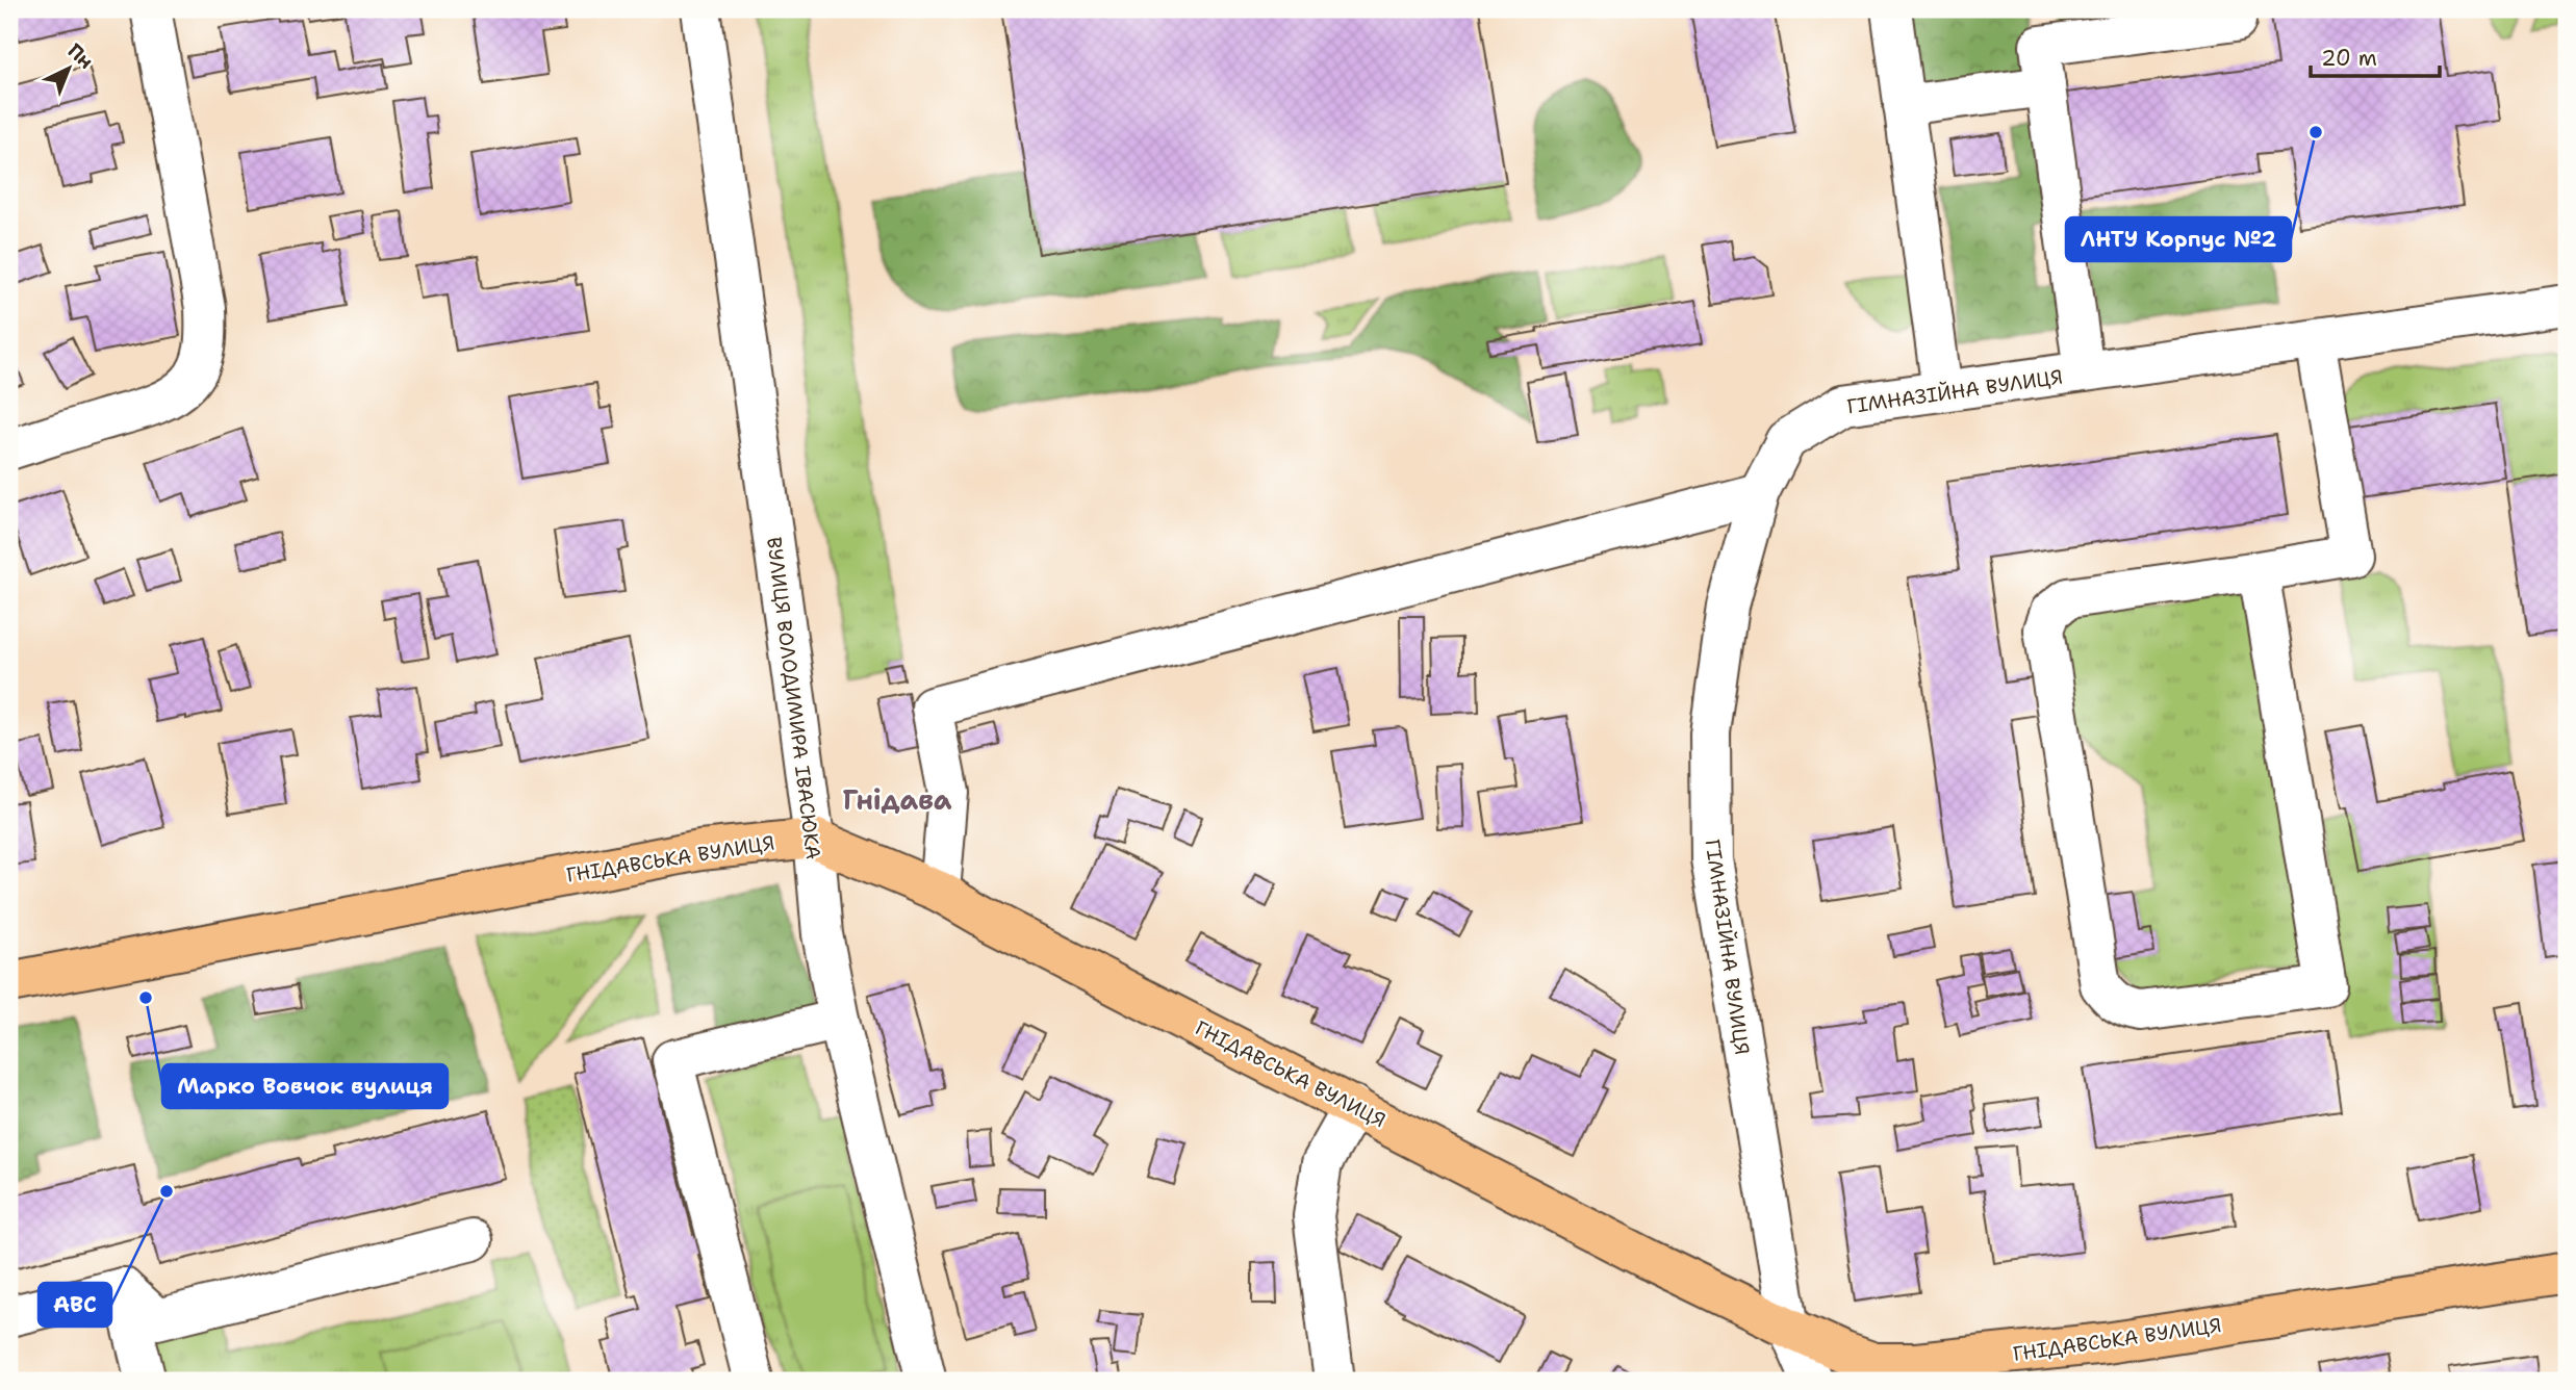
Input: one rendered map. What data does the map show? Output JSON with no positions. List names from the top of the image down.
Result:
{
  "streets": {
    "main road": ["ГНІДАВСЬКА ВУЛИЦЯ"],
    "street": ["ГІМНАЗІЙНА ВУЛИЦЯ", "ВУЛИЦЯ ВОЛОДИМИРА ІВАСЮКА"]
  },
  "crossings": [
    ["ГІМНАЗІЙНА ВУЛИЦЯ", "ГНІДАВСЬКА ВУЛИЦЯ"],
    ["ВУЛИЦЯ ВОЛОДИМИРА ІВАСЮКА", "ГНІДАВСЬКА ВУЛИЦЯ"]
  ],
  "districts": ["Гнідава"],
  "places": ["ЛНТУ Корпус №2", "Марко Вовчок вулиця", "ABC"],
  "scale_bar": "20 m",
  "north": "top right"
}
